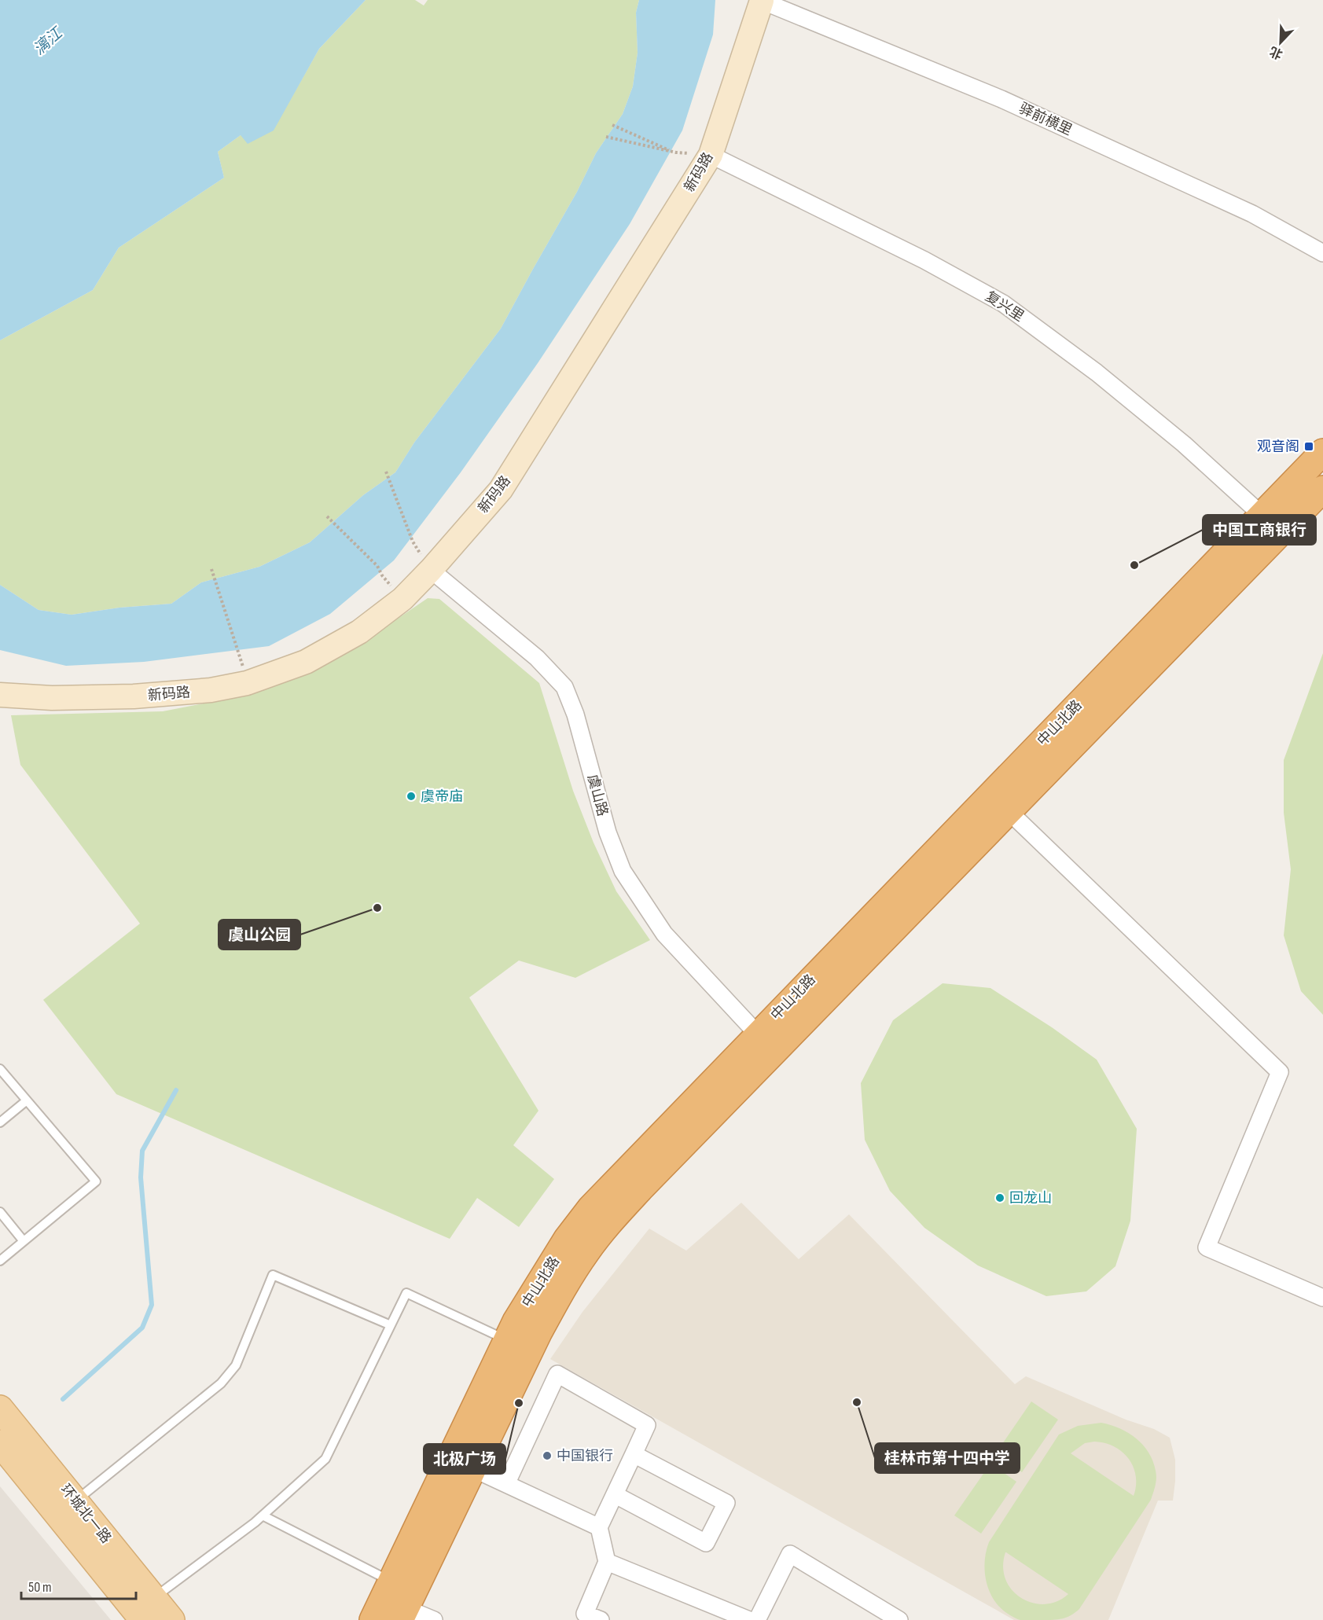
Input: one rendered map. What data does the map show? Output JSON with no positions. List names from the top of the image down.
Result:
{
  "streets": {
    "highway": ["中山北路"],
    "main road": ["环城北一路"],
    "street": [
      "驿前横里",
      "新码路",
      "复兴里",
      "虞山路"
    ]
  },
  "crossings": [
    ["驿前横里", "新码路"],
    ["新码路", "复兴里"],
    ["新码路", "虞山路"],
    ["复兴里", "中山北路"],
    ["中山北路", "虞山路"]
  ],
  "water": ["漓江"],
  "places": {
    "transit": ["观音阁"],
    "other": [
      "中国工商银行",
      "虞帝庙",
      "虞山公园",
      "回龙山",
      "桂林市第十四中学",
      "北极广场",
      "中国银行"
    ]
  },
  "scale_bar": "50 m",
  "north": "bottom left"
}
